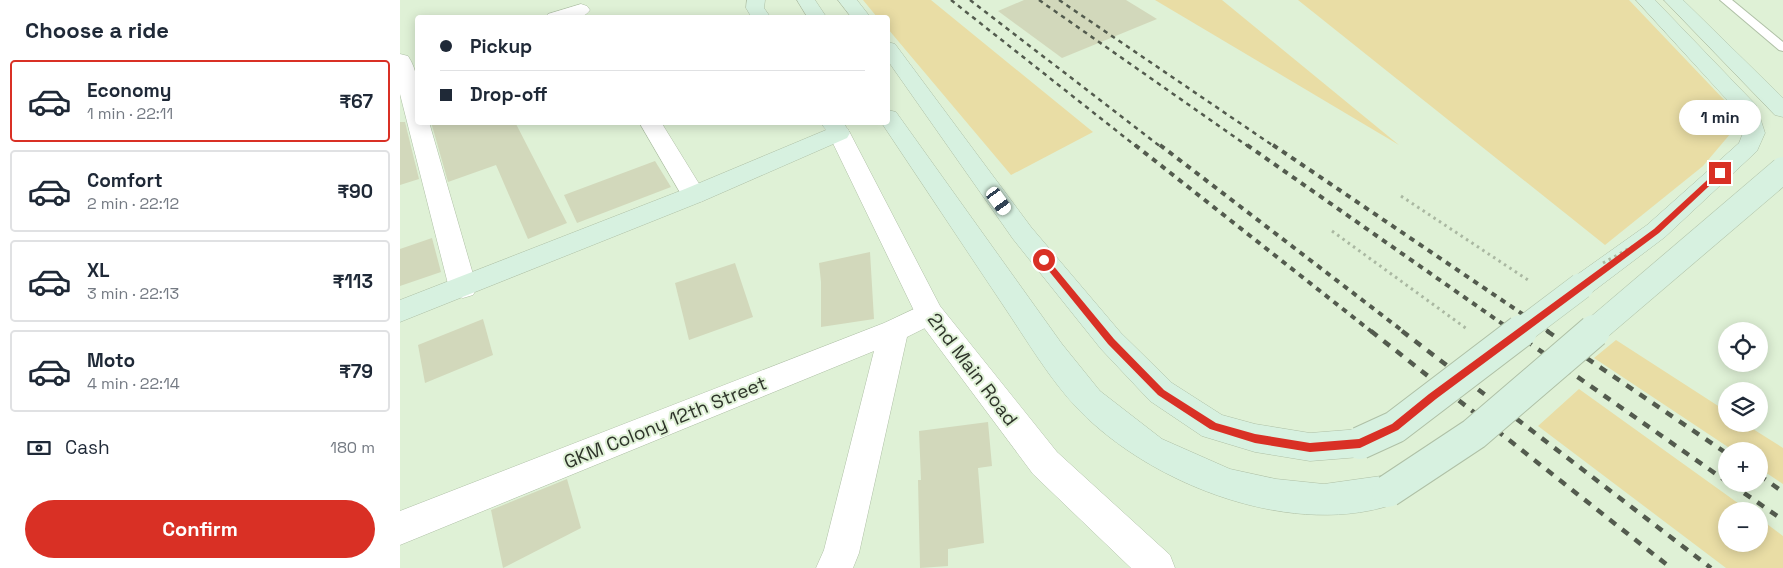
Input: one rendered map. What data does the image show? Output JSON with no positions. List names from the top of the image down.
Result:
{
  "streets": {
    "street": ["2nd Main Road", "GKM Colony 12th Street"]
  },
  "crossings": [
    ["2nd Main Road", "GKM Colony 12th Street"]
  ],
  "page": {
    "heading": "Choose a ride",
    "banner": ["Pickup", "Drop-off"],
    "list": [
      {
        "name": "Economy",
        "note": "1 min · 22:11",
        "value": "₹67"
      },
      {
        "name": "Comfort",
        "note": "2 min · 22:12",
        "value": "₹90"
      },
      {
        "name": "XL",
        "note": "3 min · 22:13",
        "value": "₹113"
      },
      {
        "name": "Moto",
        "note": "4 min · 22:14",
        "value": "₹79"
      }
    ],
    "bubble": "1 min",
    "map_buttons": ["+", "−"],
    "pay": ["Cash", "180 m"],
    "buttons": "Confirm"
  }
}
